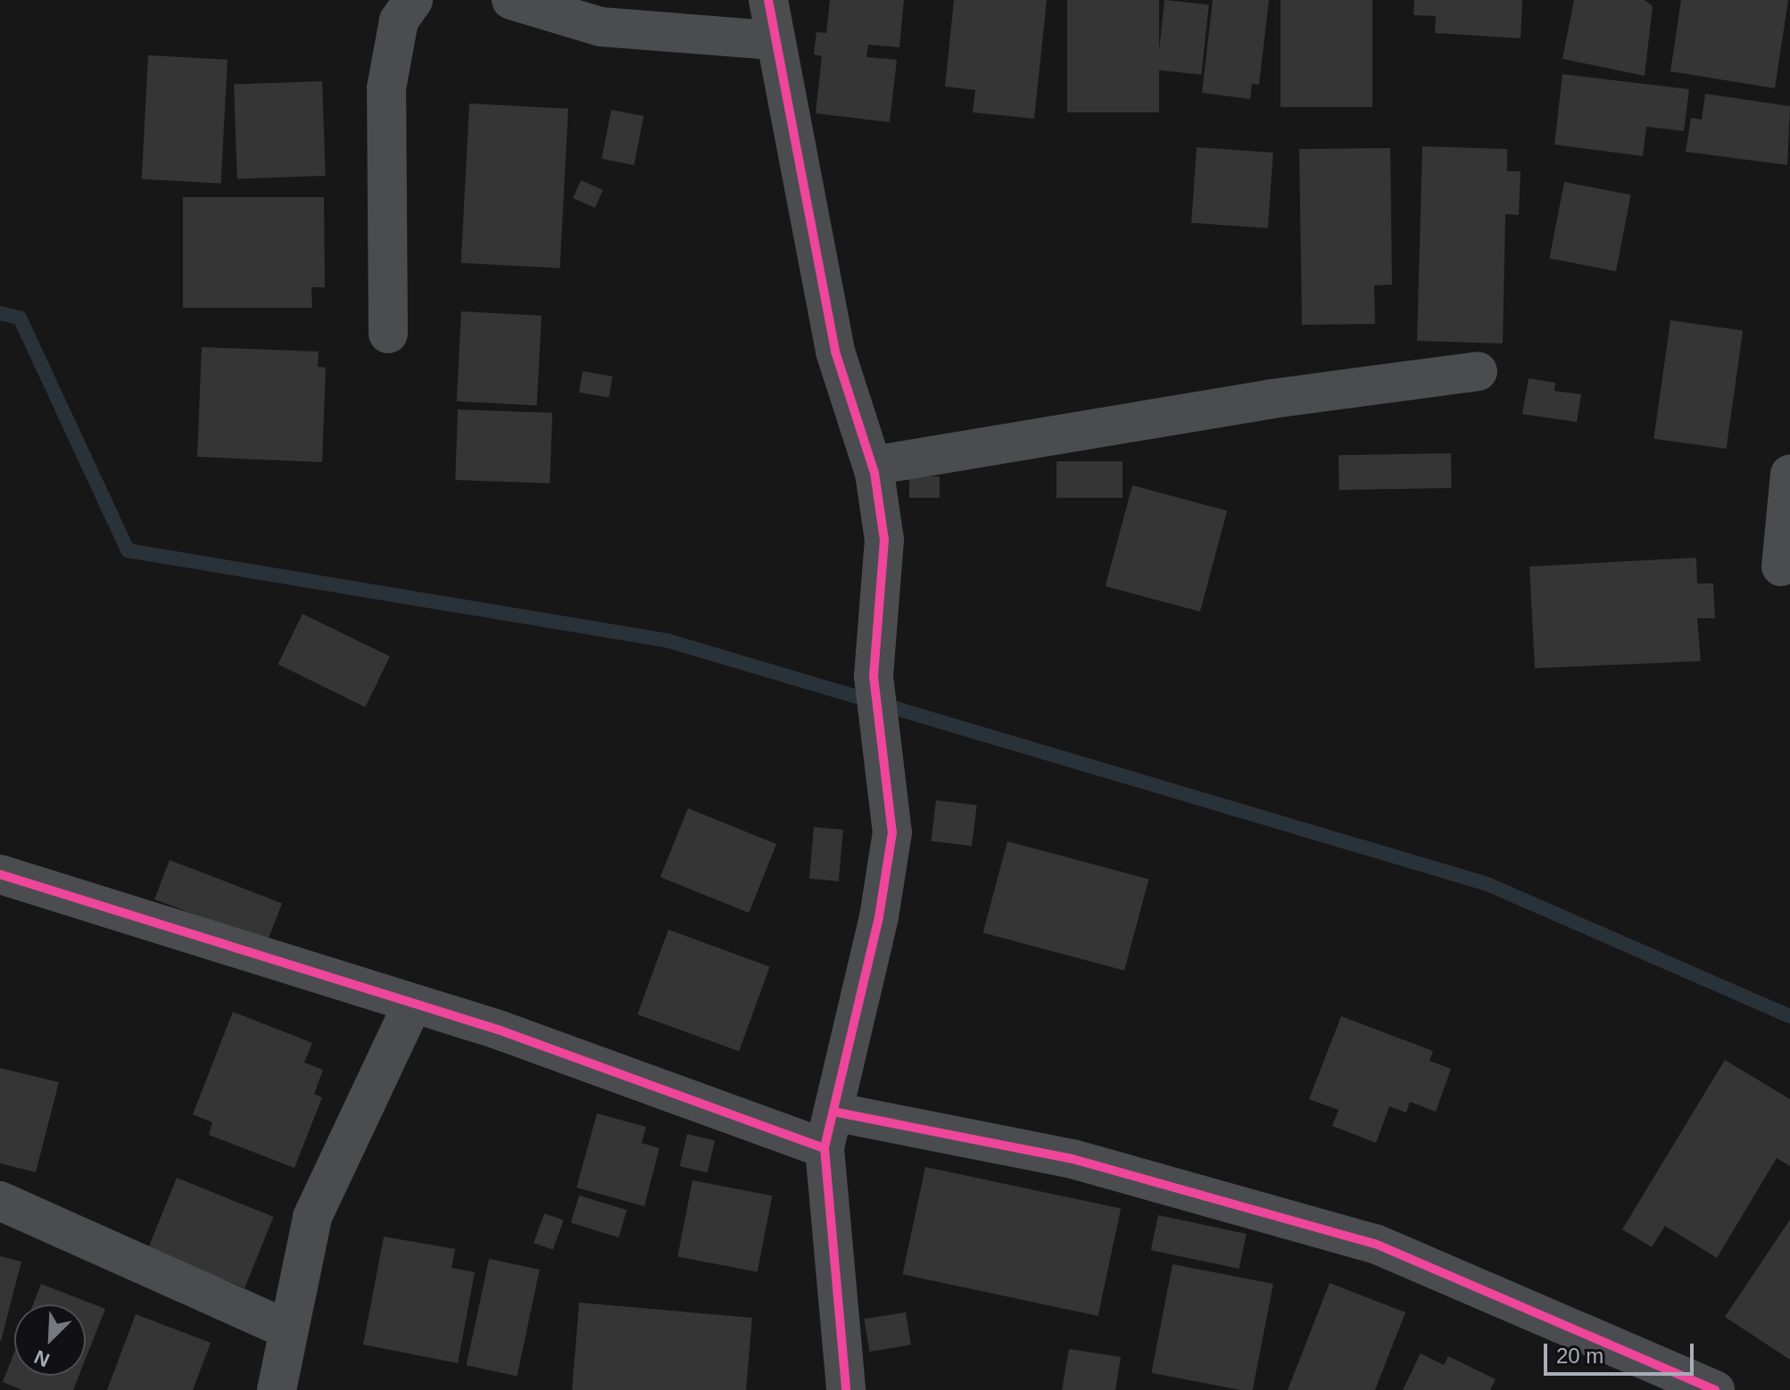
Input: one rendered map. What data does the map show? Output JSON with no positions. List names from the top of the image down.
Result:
{
  "scale_bar": "20 m",
  "north": "bottom left"
}
